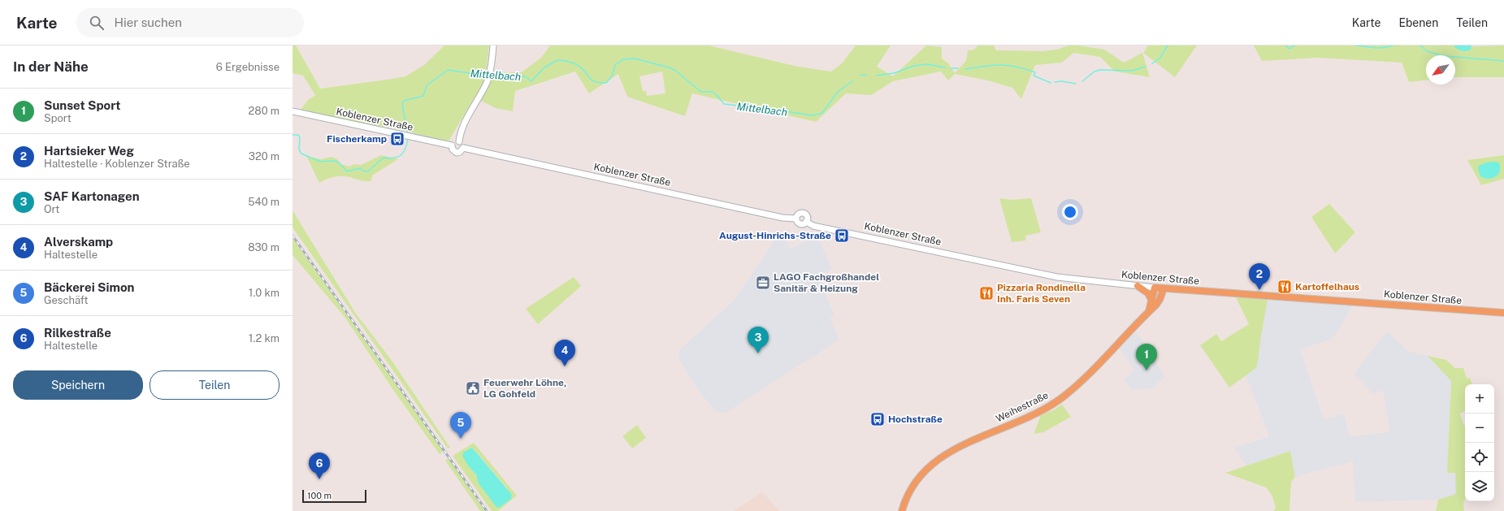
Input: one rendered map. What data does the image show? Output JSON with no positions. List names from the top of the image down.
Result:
{
  "streets": {
    "main road": ["Koblenzer Straße", "Weihestraße"]
  },
  "crossings": [
    ["Koblenzer Straße", "Weihestraße"]
  ],
  "water": ["Mittelbach"],
  "places": {
    "bus stop": ["Fischerkamp", "August-Hinrichs-Straße", "Hochstraße"],
    "office": ["LAGO Fachgroßhandel Sanitär & Heizung"],
    "restaurant": ["Kartoffelhaus", "Pizzaria Rondinella Inh. Faris Seven"],
    "public building": ["Feuerwehr Löhne, LG Gohfeld"]
  },
  "scale_bar": "100 m",
  "north": "bottom left",
  "page": {
    "header": "Karte",
    "search": "Hier suchen",
    "nav": ["Karte", "Ebenen", "Teilen"],
    "heading": ["In der Nähe", "6 Ergebnisse"],
    "list": [
      {
        "mark": "1",
        "name": "Sunset Sport",
        "note": "Sport",
        "value": "280 m"
      },
      {
        "mark": "2",
        "name": "Hartsieker Weg",
        "note": "Haltestelle · Koblenzer Straße",
        "value": "320 m"
      },
      {
        "mark": "3",
        "name": "SAF Kartonagen",
        "note": "Ort",
        "value": "540 m"
      },
      {
        "mark": "4",
        "name": "Alverskamp",
        "note": "Haltestelle",
        "value": "830 m"
      },
      {
        "mark": "5",
        "name": "Bäckerei Simon",
        "note": "Geschäft",
        "value": "1.0 km"
      },
      {
        "mark": "6",
        "name": "Rilkestraße",
        "note": "Haltestelle",
        "value": "1.2 km"
      }
    ],
    "pins": [
      "2",
      "3",
      "4",
      "1",
      "5",
      "6"
    ],
    "buttons": ["Speichern", "Teilen"],
    "map_buttons": ["+", "−"],
    "scale": "100 m"
  }
}
